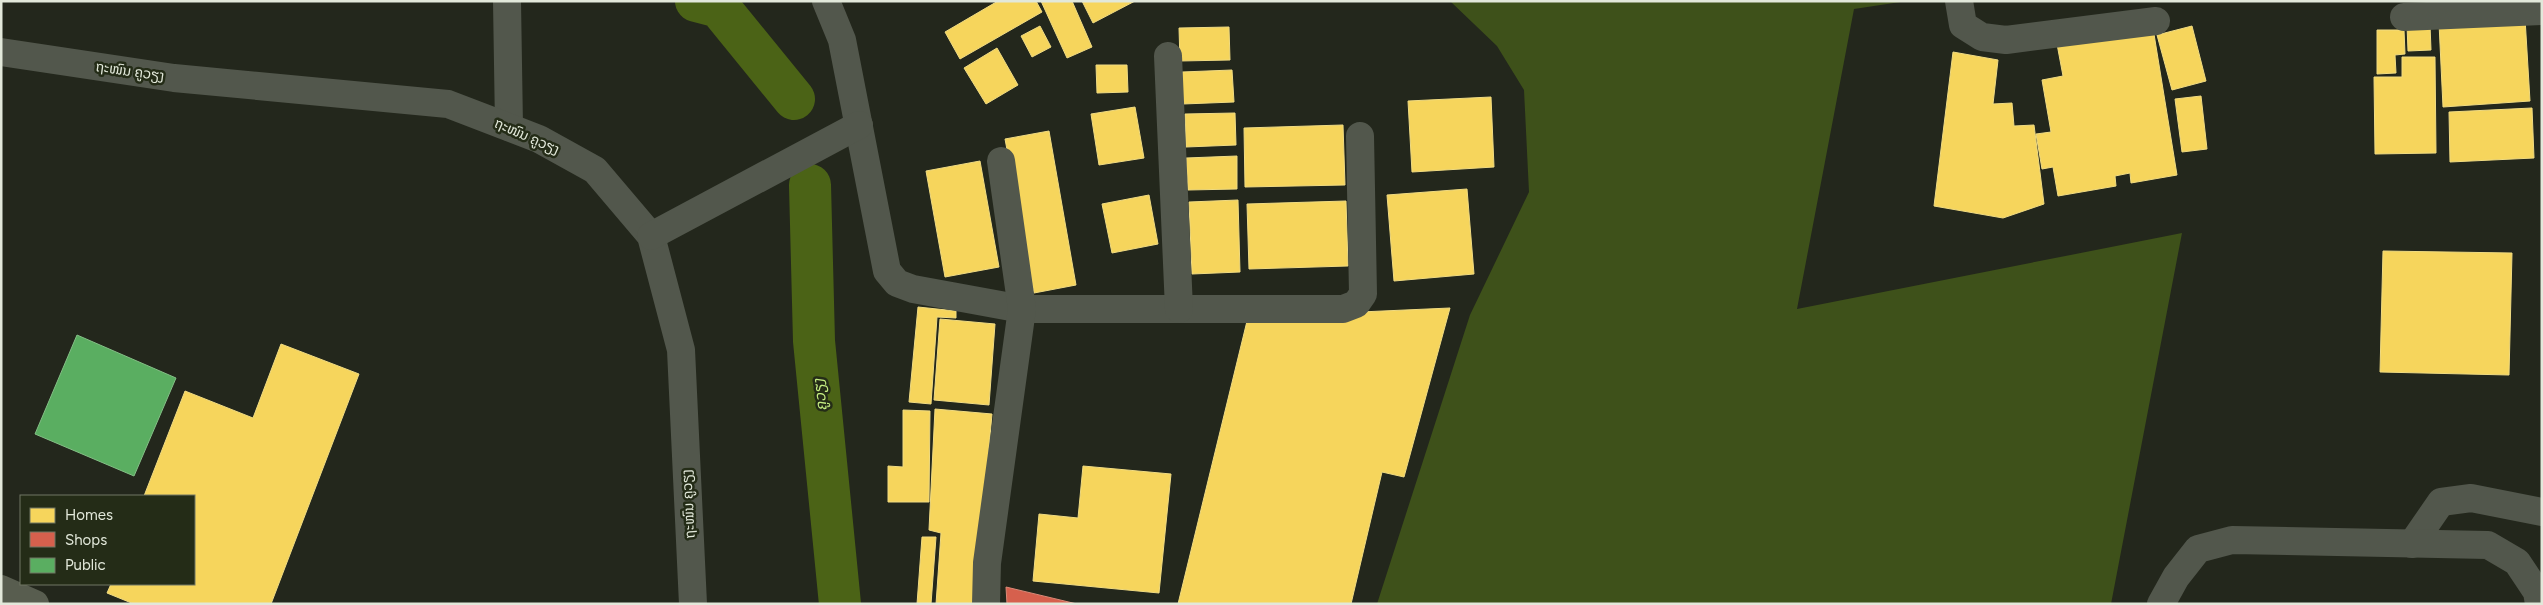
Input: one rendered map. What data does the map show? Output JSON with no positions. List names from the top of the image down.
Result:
{
  "streets": {
    "street": ["ຖະໜົນ ຄູວຽງ"]
  },
  "water": ["ຄູວຽງ"],
  "legend": ["Homes", "Shops", "Public"]
}
